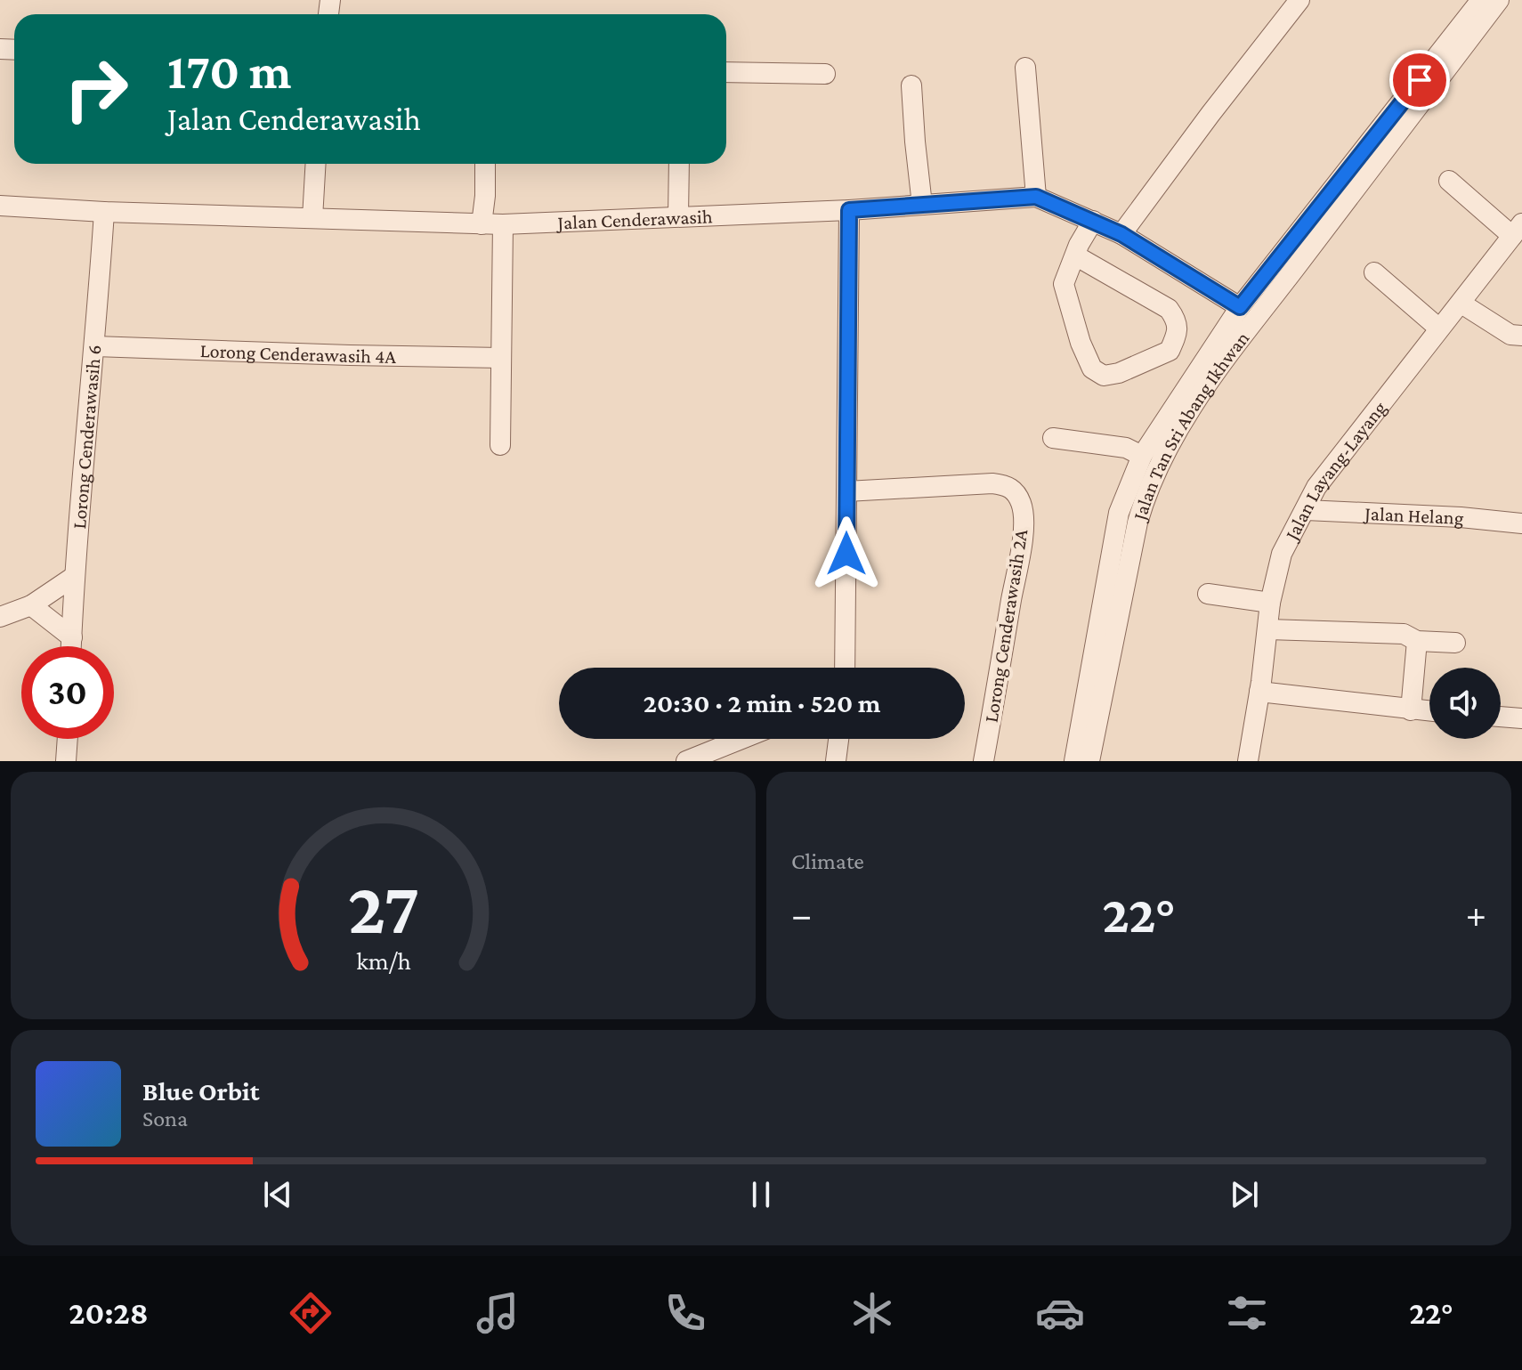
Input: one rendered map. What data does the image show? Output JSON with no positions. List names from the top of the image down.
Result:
{
  "streets": {
    "street": [
      "Jalan Cenderawasih",
      "Lorong Cenderawasih 4A",
      "Jalan Tan Sri Abang Ikhwan",
      "Lorong Cenderawasih 6",
      "Jalan Layang-Layang",
      "Jalan Helang",
      "Lorong Cenderawasih 2A"
    ]
  },
  "crossings": [
    ["Jalan Cenderawasih", "Jalan Tan Sri Abang Ikhwan"],
    ["Jalan Cenderawasih", "Lorong Cenderawasih 6"],
    ["Lorong Cenderawasih 4A", "Lorong Cenderawasih 6"],
    ["Jalan Layang-Layang", "Jalan Helang"]
  ],
  "page": {
    "turn": ["170 m", "Jalan Cenderawasih"],
    "limit": "30",
    "trip": "20:30 · 2 min · 520 m",
    "tile": "Climate",
    "heat": ["−", "22°", "+"],
    "song": ["Blue Orbit", "Sona"],
    "tabs": ["20:28", "22°"],
    "gauge": ["27", "km/h"]
  }
}
